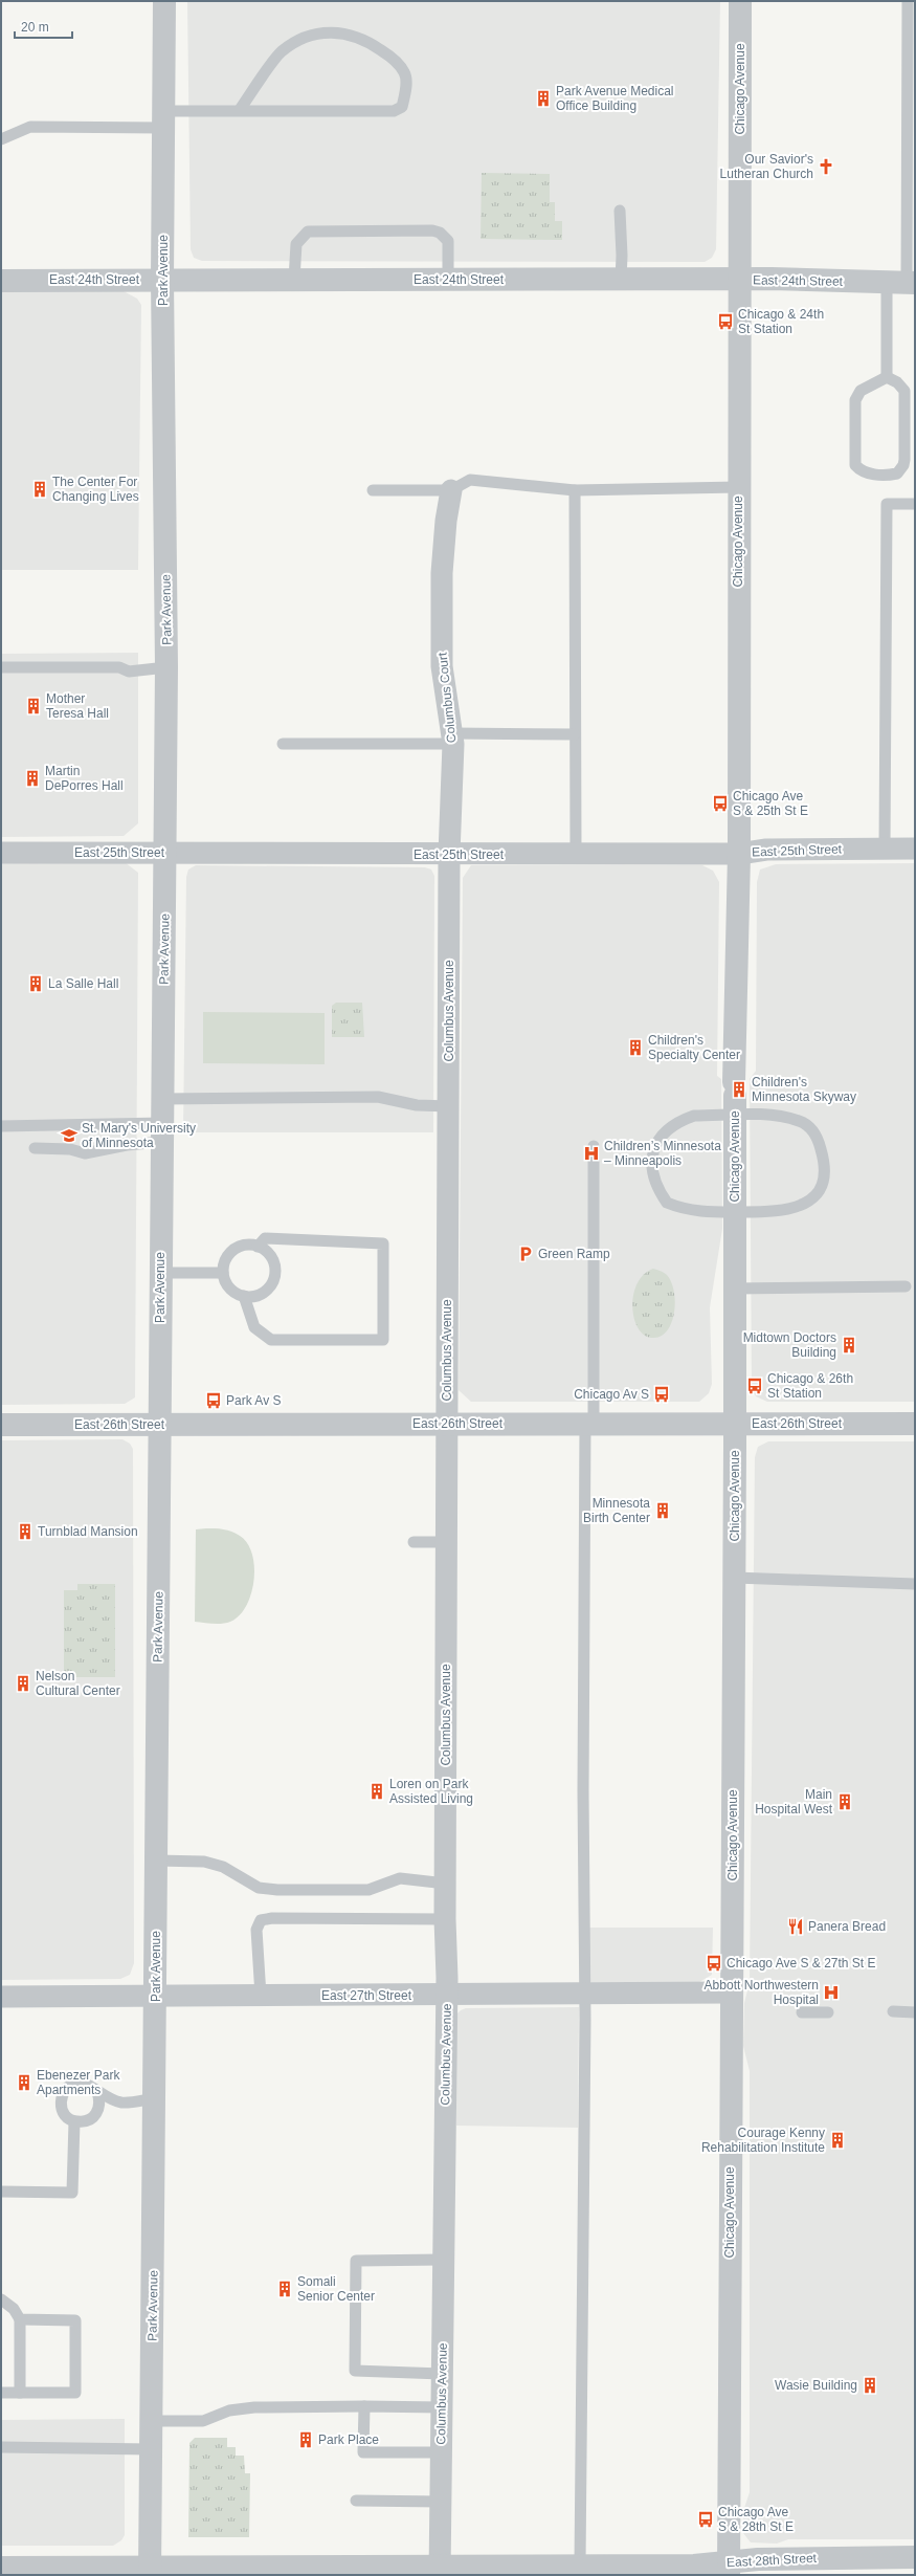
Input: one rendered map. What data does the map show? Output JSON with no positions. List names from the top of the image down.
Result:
{
  "streets": {
    "street": [
      "Chicago Avenue",
      "Park Avenue",
      "East 24th Street",
      "Columbus Court",
      "East 25th Street",
      "Columbus Avenue",
      "East 26th Street",
      "East 27th Street",
      "East 28th Street"
    ]
  },
  "crossings": [
    ["Chicago Avenue", "East 24th Street"],
    ["Chicago Avenue", "East 25th Street"],
    ["Chicago Avenue", "East 26th Street"],
    ["Chicago Avenue", "East 27th Street"],
    ["Chicago Avenue", "East 28th Street"],
    ["Park Avenue", "East 24th Street"],
    ["Park Avenue", "East 25th Street"],
    ["Park Avenue", "East 26th Street"],
    ["Park Avenue", "East 27th Street"],
    ["Park Avenue", "East 28th Street"],
    ["Columbus Court", "East 25th Street"],
    ["Columbus Court", "Columbus Avenue"],
    ["East 25th Street", "Columbus Avenue"],
    ["Columbus Avenue", "East 26th Street"],
    ["Columbus Avenue", "East 27th Street"],
    ["Columbus Avenue", "East 28th Street"]
  ],
  "places": {
    "building": [
      "Park Avenue Medical Office Building",
      "The Center For Changing Lives",
      "Mother Teresa Hall",
      "Martin DePorres Hall",
      "La Salle Hall",
      "Children's Specialty Center",
      "Children's Minnesota Skyway",
      "Midtown Doctors Building",
      "Minnesota Birth Center",
      "Turnblad Mansion",
      "Nelson Cultural Center",
      "Loren on Park Assisted Living",
      "Main Hospital West",
      "Ebenezer Park Apartments",
      "Courage Kenny Rehabilitation Institute",
      "Somali Senior Center",
      "Wasie Building",
      "Park Place"
    ],
    "church": ["Our Savior's Lutheran Church"],
    "bus stop": [
      "Chicago & 24th St Station",
      "Chicago Ave S & 25th St E",
      "Chicago & 26th St Station",
      "Chicago Av S",
      "Park Av S",
      "Chicago Ave S & 27th St E",
      "Chicago Ave S & 28th St E"
    ],
    "school or university": ["St. Mary's University of Minnesota"],
    "hospital": ["Children’s Minnesota – Minneapolis", "Abbott Northwestern Hospital"],
    "parking": ["Green Ramp"],
    "restaurant": ["Panera Bread"]
  },
  "scale_bar": "20 m"
}
